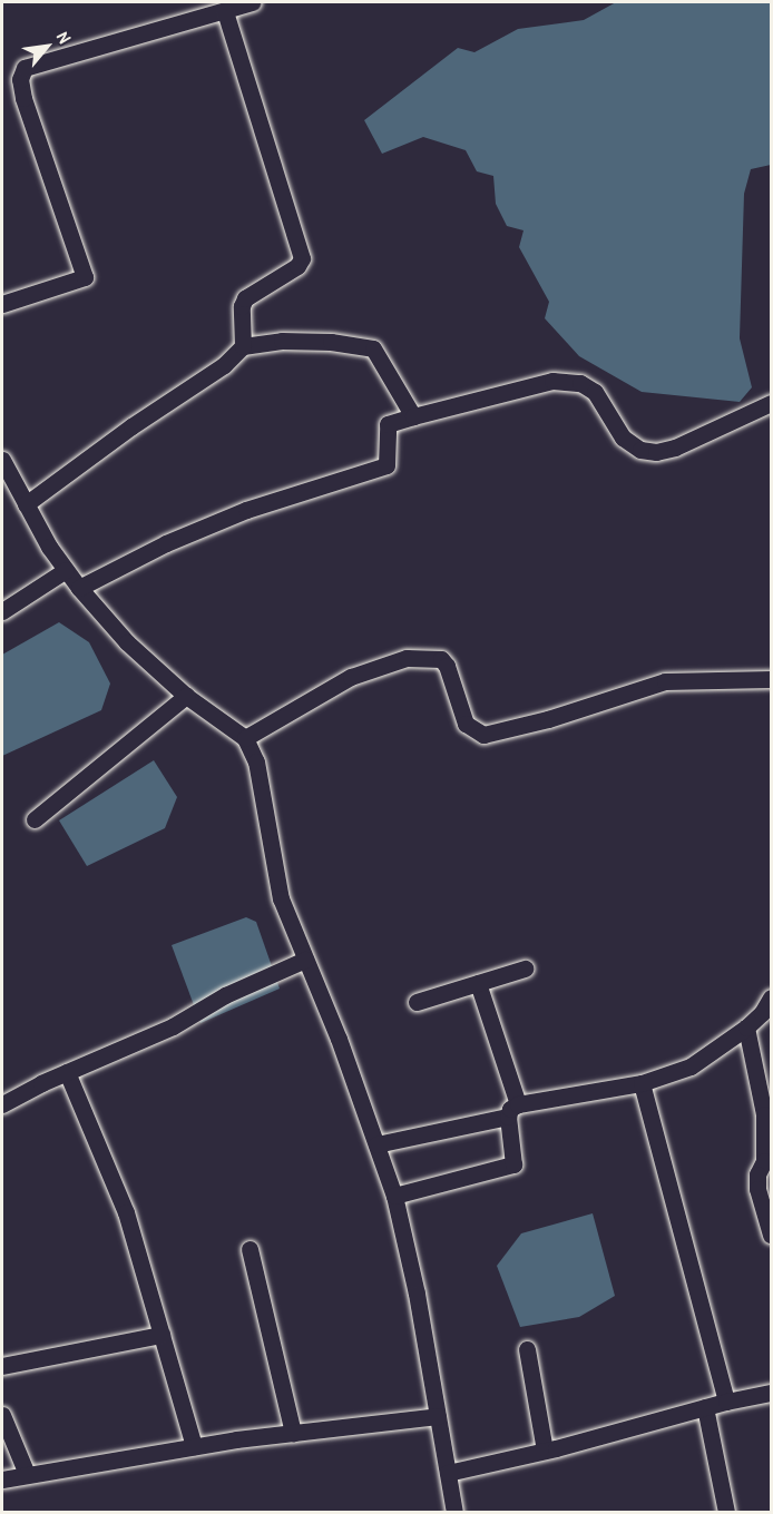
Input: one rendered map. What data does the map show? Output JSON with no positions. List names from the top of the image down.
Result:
{
  "north": "top right"
}
